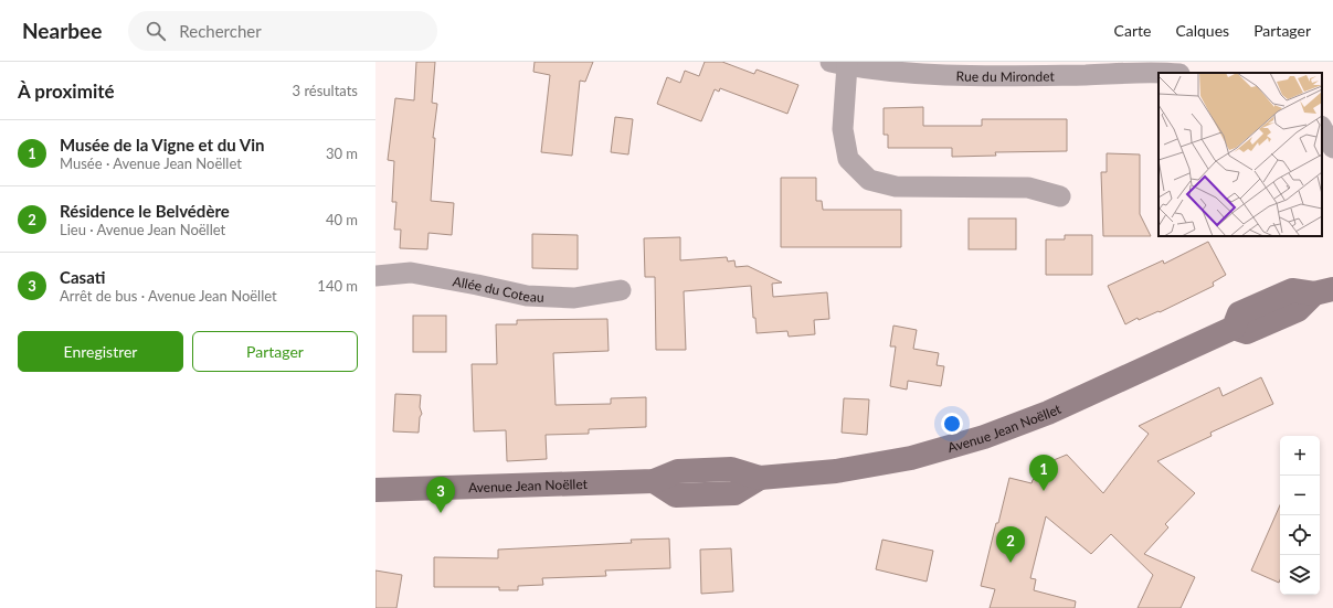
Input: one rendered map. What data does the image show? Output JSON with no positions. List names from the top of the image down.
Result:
{
  "streets": {
    "main road": ["Avenue Jean Noëllet"],
    "street": ["Rue du Mirondet", "Allée du Coteau"]
  },
  "page": {
    "header": "Nearbee",
    "search": "Rechercher",
    "nav": ["Carte", "Calques", "Partager"],
    "heading": ["À proximité", "3 résultats"],
    "list": [
      {
        "mark": "1",
        "name": "Musée de la Vigne et du Vin",
        "note": "Musée · Avenue Jean Noëllet",
        "value": "30 m"
      },
      {
        "mark": "2",
        "name": "Résidence le Belvédère",
        "note": "Lieu · Avenue Jean Noëllet",
        "value": "40 m"
      },
      {
        "mark": "3",
        "name": "Casati",
        "note": "Arrêt de bus · Avenue Jean Noëllet",
        "value": "140 m"
      }
    ],
    "buttons": ["Enregistrer", "Partager"],
    "map_buttons": ["+", "−"],
    "pins": ["1", "3", "2"]
  }
}
